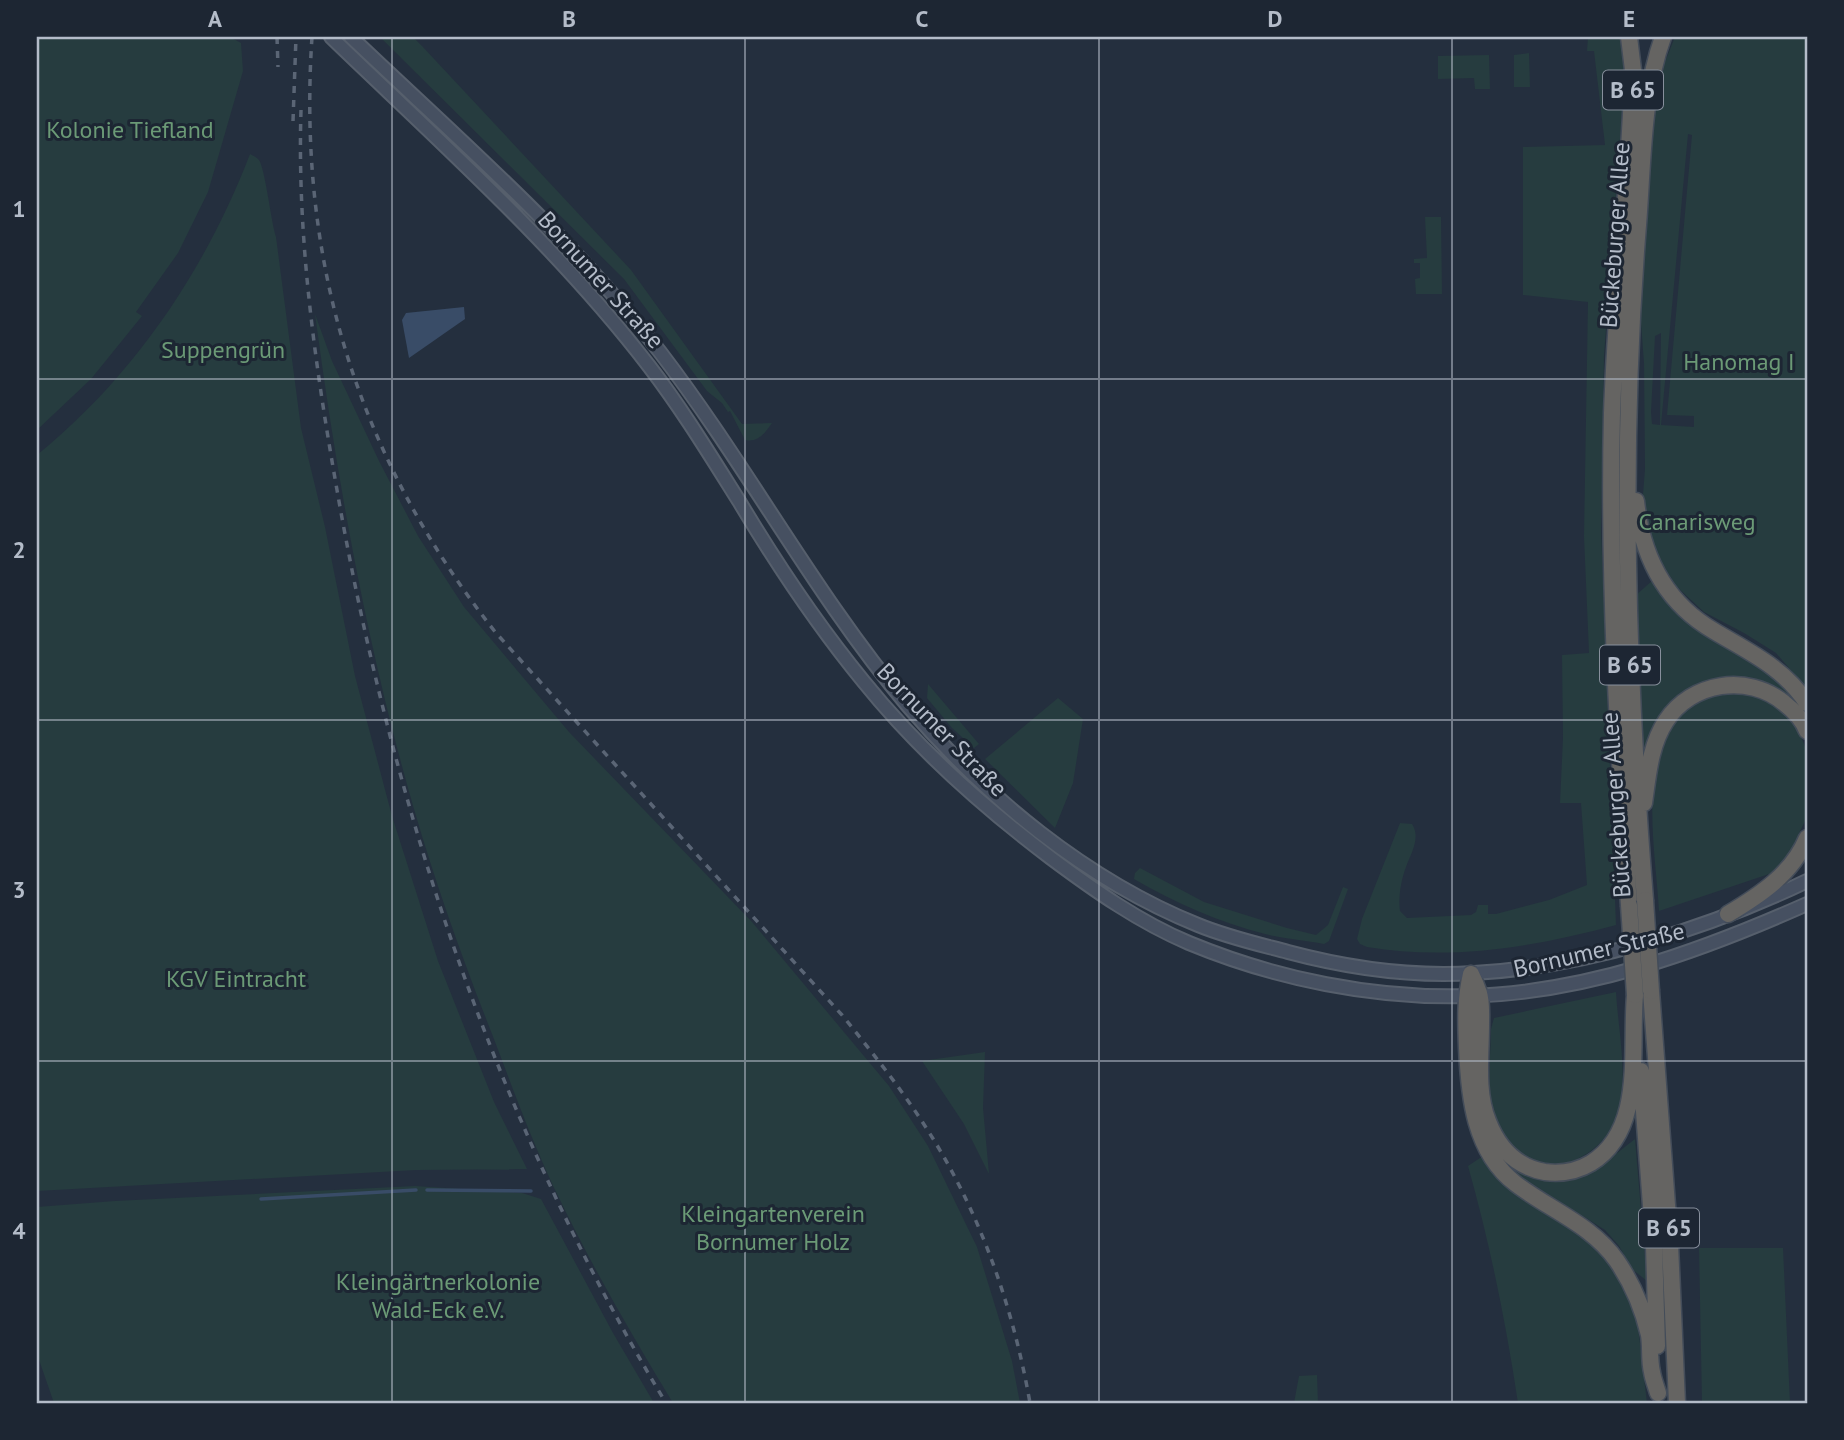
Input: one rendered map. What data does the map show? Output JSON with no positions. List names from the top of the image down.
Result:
{
  "streets": {
    "highway": ["B 65", "Bückeburger Allee"],
    "main road": ["Bornumer Straße"]
  },
  "parks": [
    "Kolonie Tiefland",
    "Suppengrün",
    "Hanomag I",
    "Canarisweg",
    "KGV Eintracht",
    "Kleingartenverein Bornumer Holz",
    "Kleingärtnerkolonie Wald-Eck e.V."
  ],
  "grid": {
    "columns": [
      "A",
      "B",
      "C",
      "D",
      "E"
    ],
    "rows": [
      "1",
      "2",
      "3",
      "4"
    ]
  }
}
